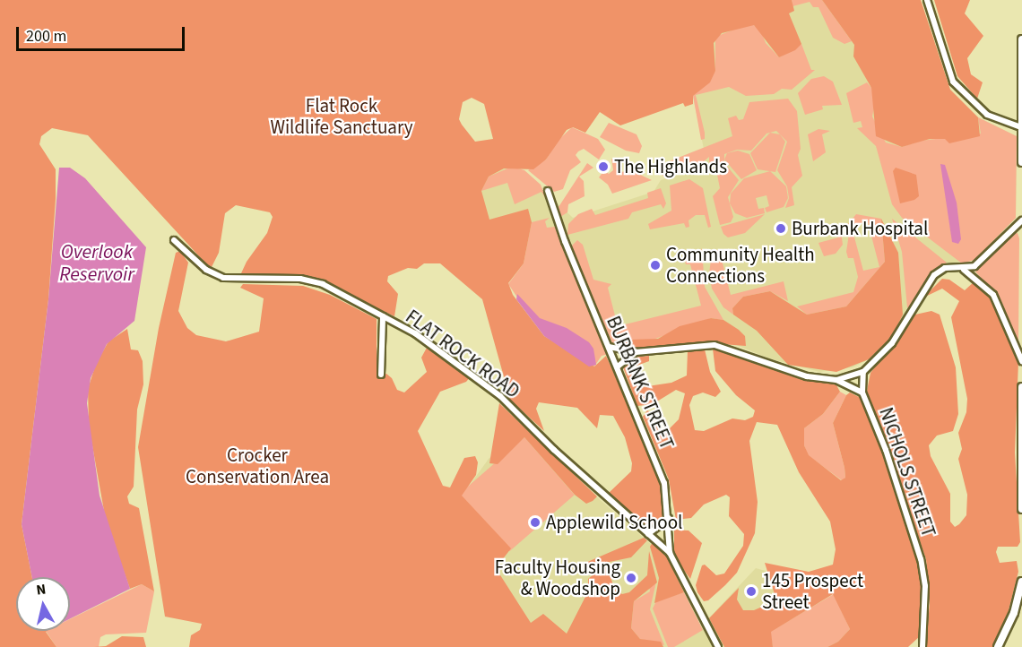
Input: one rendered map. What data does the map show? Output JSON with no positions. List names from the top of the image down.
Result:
{
  "streets": {
    "street": ["FLAT ROCK ROAD", "BURBANK STREET", "NICHOLS STREET"]
  },
  "crossings": [
    ["FLAT ROCK ROAD", "BURBANK STREET"]
  ],
  "water": ["Overlook Reservoir"],
  "parks": ["Flat Rock Wildlife Sanctuary", "Crocker Conservation Area"],
  "places": [
    "The Highlands",
    "Burbank Hospital",
    "Community Health Connections",
    "Applewild School",
    "Faculty Housing & Woodshop",
    "145 Prospect Street"
  ],
  "scale_bar": "200 m",
  "north": "top"
}
